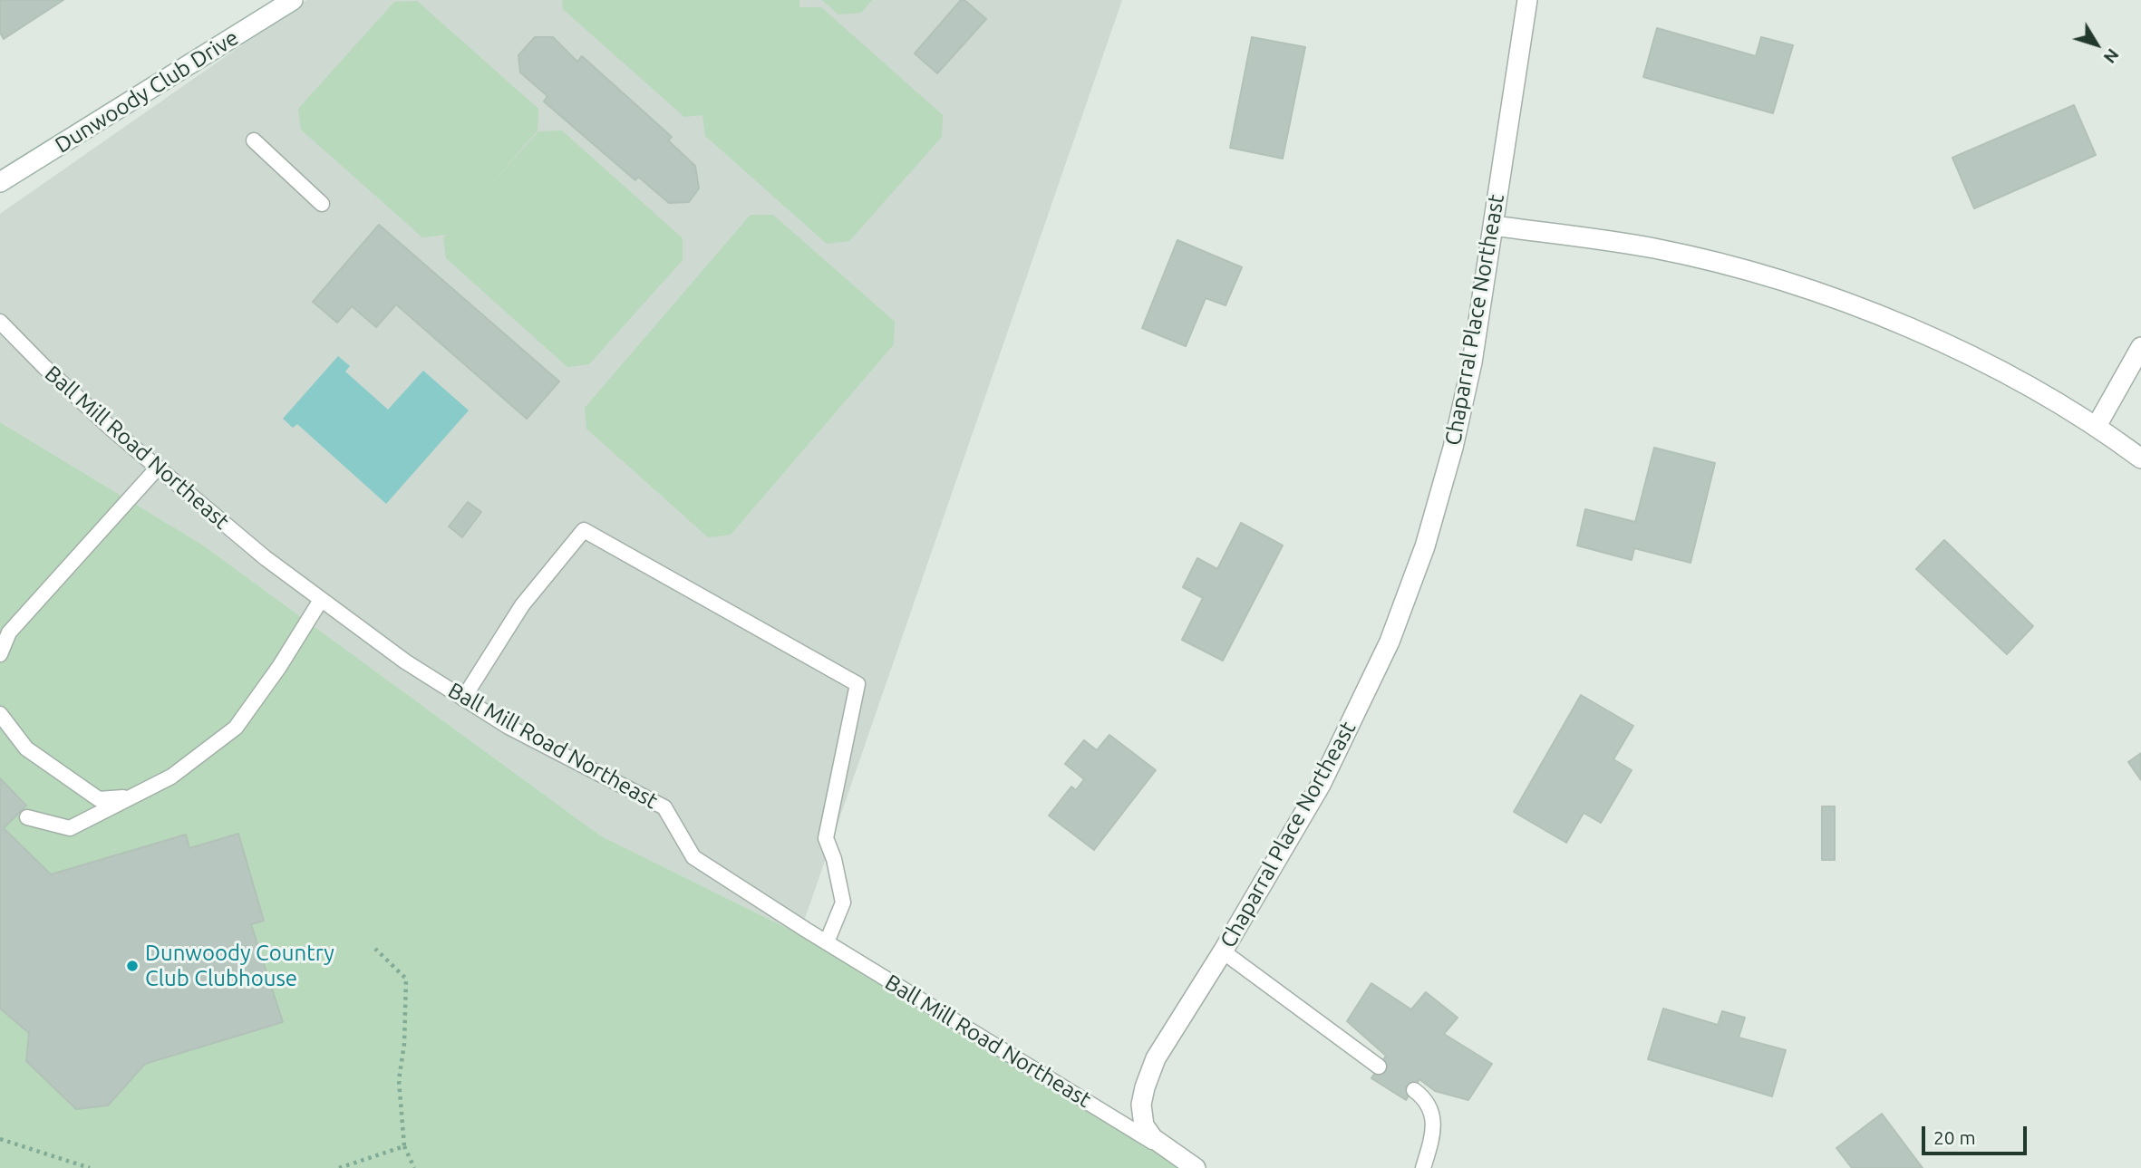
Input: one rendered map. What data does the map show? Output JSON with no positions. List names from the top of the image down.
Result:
{
  "streets": {
    "street": ["Dunwoody Club Drive", "Chaparral Place Northeast"],
    "lane": ["Ball Mill Road Northeast"]
  },
  "crossings": [
    ["Chaparral Place Northeast", "Ball Mill Road Northeast"]
  ],
  "places": ["Dunwoody Country Club Clubhouse"],
  "scale_bar": "20 m",
  "north": "bottom right"
}
